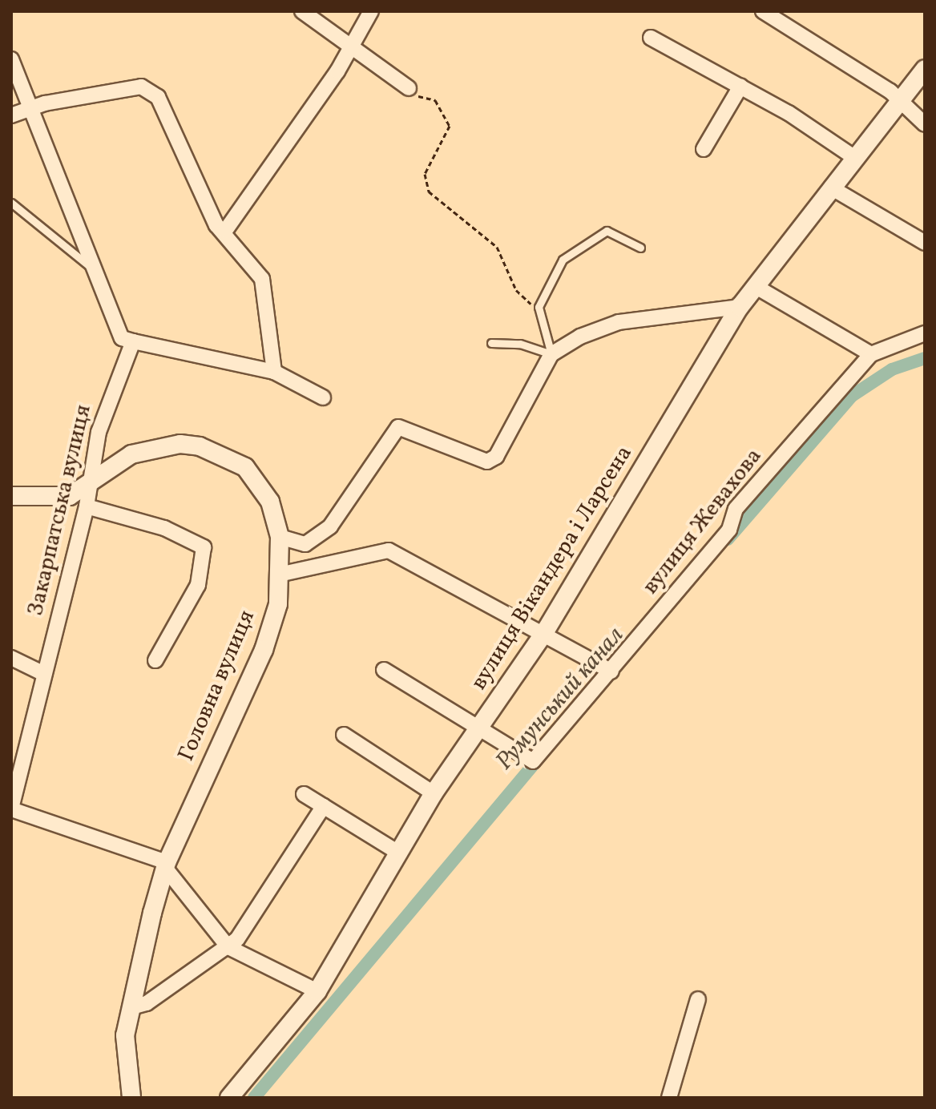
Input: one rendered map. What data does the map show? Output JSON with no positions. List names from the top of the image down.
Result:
{
  "streets": {
    "street": [
      "Закарпатська вулиця",
      "вулиця Жевахова",
      "вулиця Вікандера і Ларсена",
      "Головна вулиця"
    ]
  },
  "crossings": [
    ["Закарпатська вулиця", "Головна вулиця"],
    ["вулиця Жевахова", "вулиця Вікандера і Ларсена"]
  ],
  "water": ["Румунський канал"]
}
